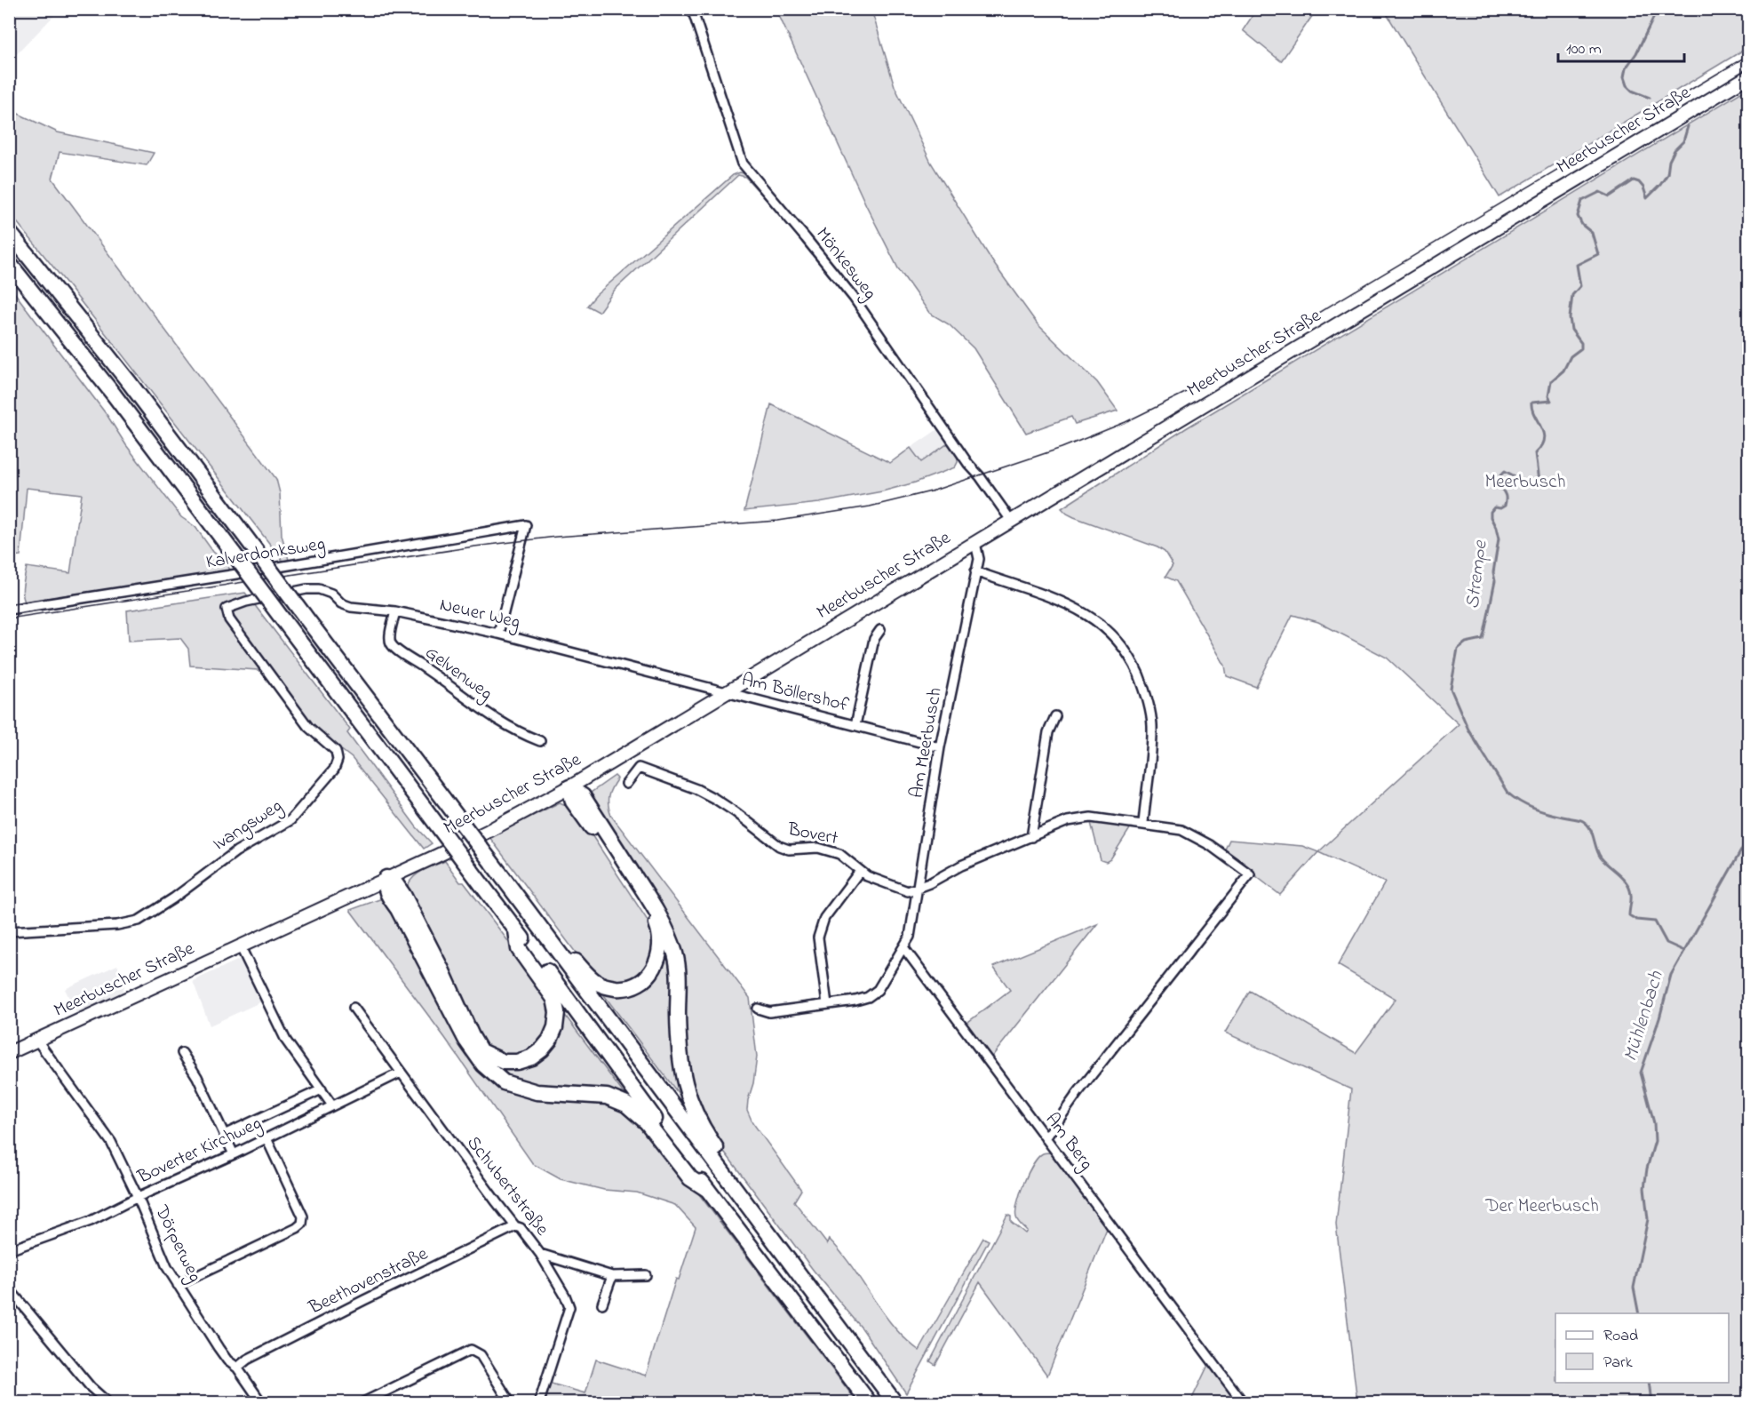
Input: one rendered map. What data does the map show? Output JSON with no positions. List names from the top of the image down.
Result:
{
  "streets": {
    "main road": ["Meerbuscher Straße"],
    "street": [
      "Mönkesweg",
      "Kalverdonksweg",
      "Neuer Weg",
      "Gelvenweg",
      "Am Böllershof",
      "Am Meerbusch",
      "Ivangsweg",
      "Bovert",
      "Am Berg",
      "Boverter Kirchweg",
      "Schubertstraße",
      "Dörperweg",
      "Beethovenstraße"
    ]
  },
  "crossings": [
    ["Meerbuscher Straße", "Mönkesweg"],
    ["Meerbuscher Straße", "Neuer Weg"],
    ["Meerbuscher Straße", "Am Böllershof"],
    ["Meerbuscher Straße", "Am Meerbusch"],
    ["Meerbuscher Straße", "Dörperweg"],
    ["Kalverdonksweg", "Neuer Weg"],
    ["Neuer Weg", "Gelvenweg"],
    ["Neuer Weg", "Am Böllershof"],
    ["Neuer Weg", "Ivangsweg"],
    ["Am Böllershof", "Am Meerbusch"],
    ["Am Meerbusch", "Bovert"],
    ["Am Meerbusch", "Am Berg"],
    ["Boverter Kirchweg", "Schubertstraße"],
    ["Boverter Kirchweg", "Dörperweg"],
    ["Schubertstraße", "Beethovenstraße"],
    ["Dörperweg", "Beethovenstraße"]
  ],
  "water": ["Strempe", "Mühlenbach"],
  "parks": ["Meerbusch", "Der Meerbusch"],
  "legend": ["Road", "Park"],
  "scale_bar": "100 m"
}
